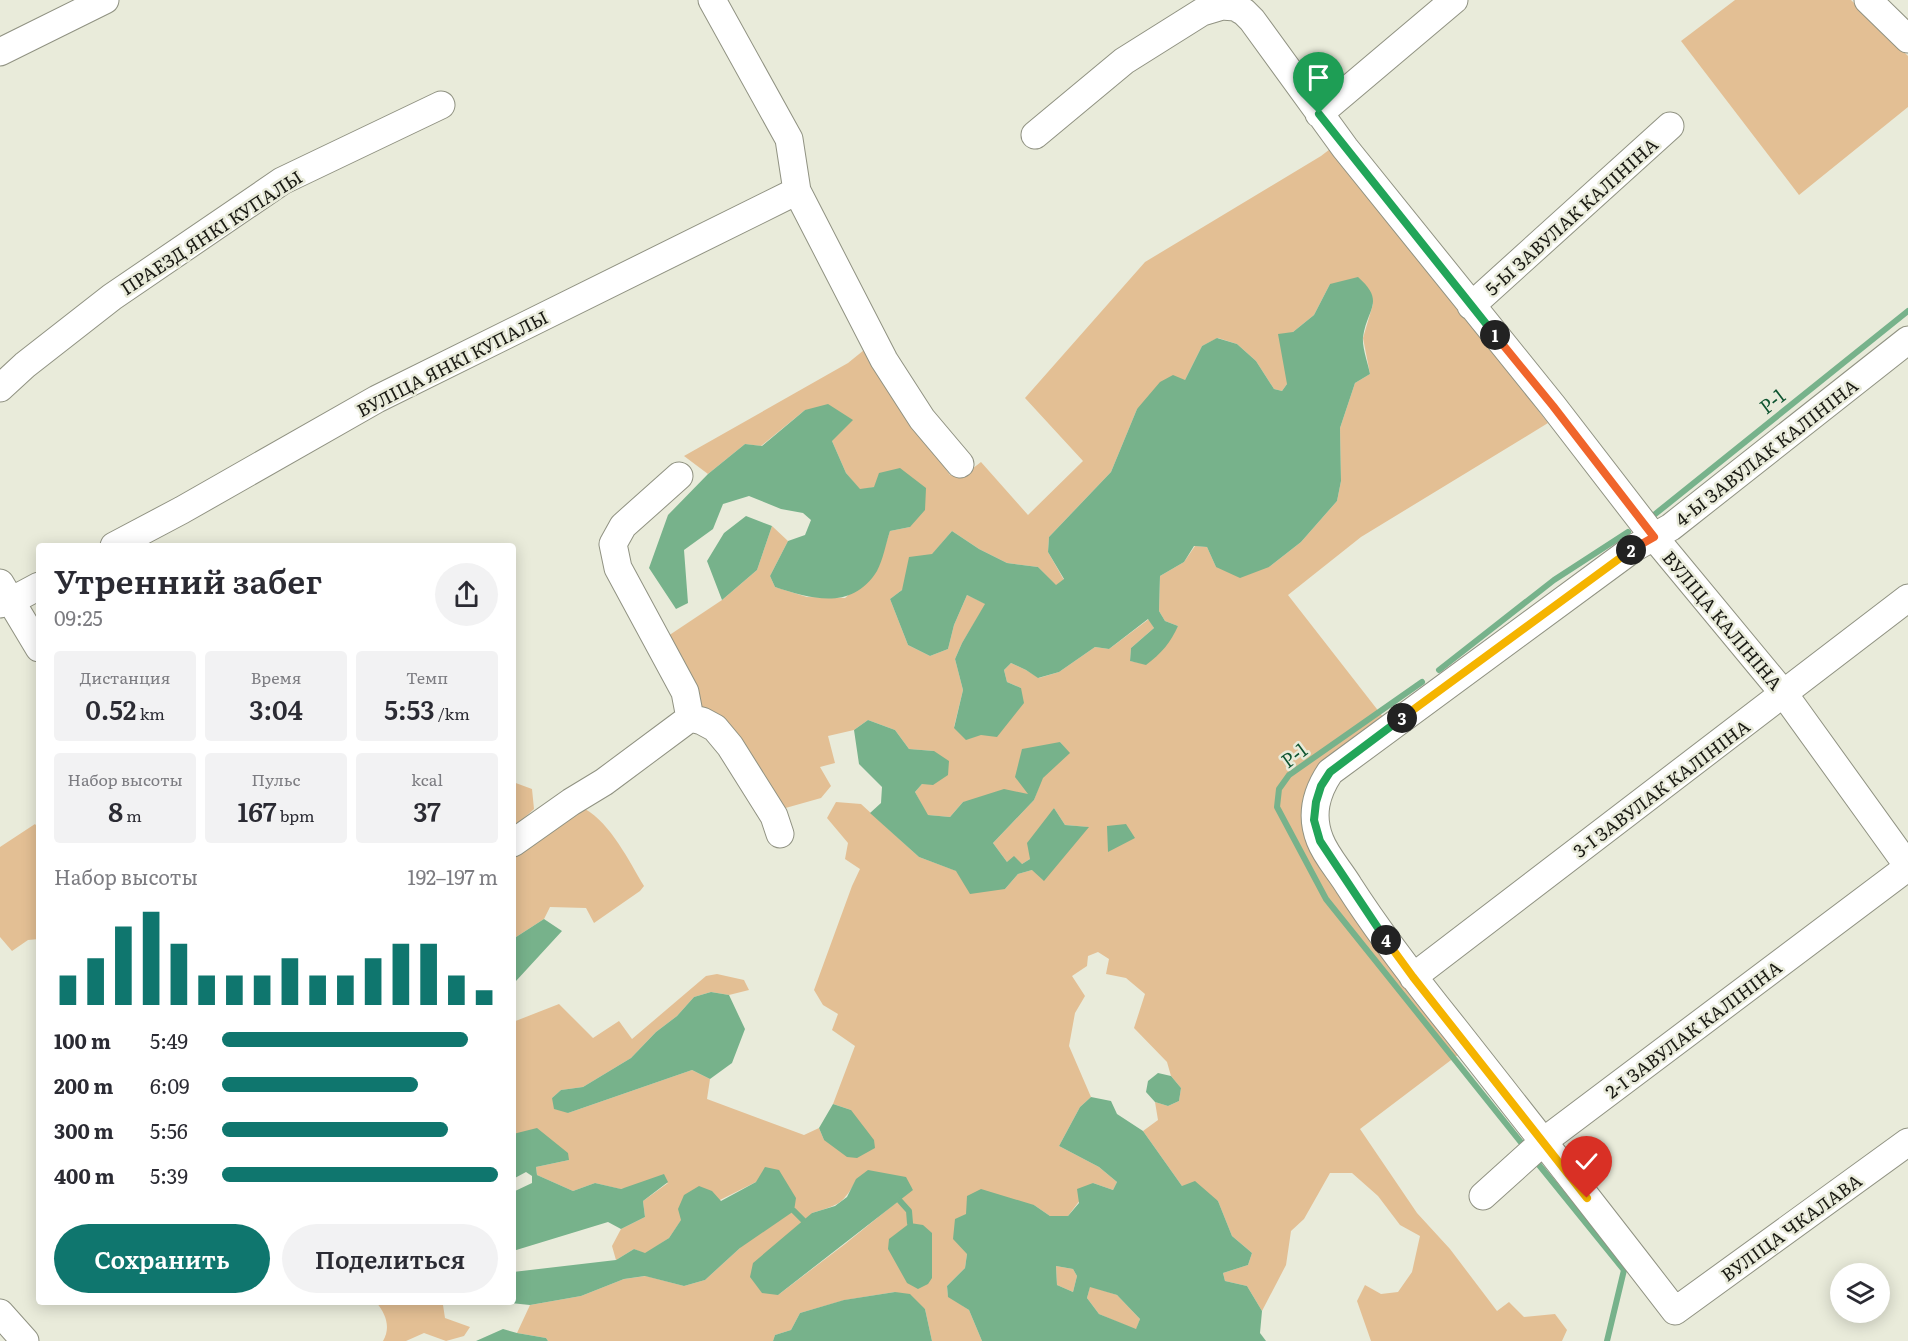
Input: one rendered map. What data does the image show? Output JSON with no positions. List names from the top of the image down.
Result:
{
  "streets": {
    "street": [
      "5-Ы ЗАВУЛАК КАЛІНІНА",
      "ПРАЕЗД ЯНКІ КУПАЛЫ",
      "ВУЛІЦА ЯНКІ КУПАЛЫ",
      "4-Ы ЗАВУЛАК КАЛІНІНА",
      "ВУЛІЦА КАЛІНІНА",
      "3-І ЗАВУЛАК КАЛІНІНА",
      "2-І ЗАВУЛАК КАЛІНІНА",
      "ВУЛІЦА ЧКАЛАВА"
    ]
  },
  "crossings": [
    ["5-Ы ЗАВУЛАК КАЛІНІНА", "ВУЛІЦА КАЛІНІНА"],
    ["4-Ы ЗАВУЛАК КАЛІНІНА", "ВУЛІЦА КАЛІНІНА"],
    ["4-Ы ЗАВУЛАК КАЛІНІНА", "3-І ЗАВУЛАК КАЛІНІНА"],
    ["ВУЛІЦА КАЛІНІНА", "3-І ЗАВУЛАК КАЛІНІНА"],
    ["ВУЛІЦА КАЛІНІНА", "2-І ЗАВУЛАК КАЛІНІНА"],
    ["2-І ЗАВУЛАК КАЛІНІНА", "ВУЛІЦА ЧКАЛАВА"]
  ],
  "water": ["P-1"],
  "page": {
    "pins": [
      "1",
      "2",
      "3",
      "4"
    ],
    "heading": ["Утренний забег", "09:25"],
    "stats": [
      ["Дистанция", "0.52 km"],
      ["Время", "3:04"],
      ["Темп", "5:53 /km"],
      ["Набор высоты", "8 m"],
      ["Пульс", "167 bpm"],
      ["kcal", "37"]
    ],
    "chart": ["Набор высоты", "192–197 m"],
    "list": [
      {
        "name": "100 m",
        "note": "5:49"
      },
      {
        "name": "200 m",
        "note": "6:09"
      },
      {
        "name": "300 m",
        "note": "5:56"
      },
      {
        "name": "400 m",
        "note": "5:39"
      }
    ],
    "buttons": ["Сохранить", "Поделиться"]
  }
}
